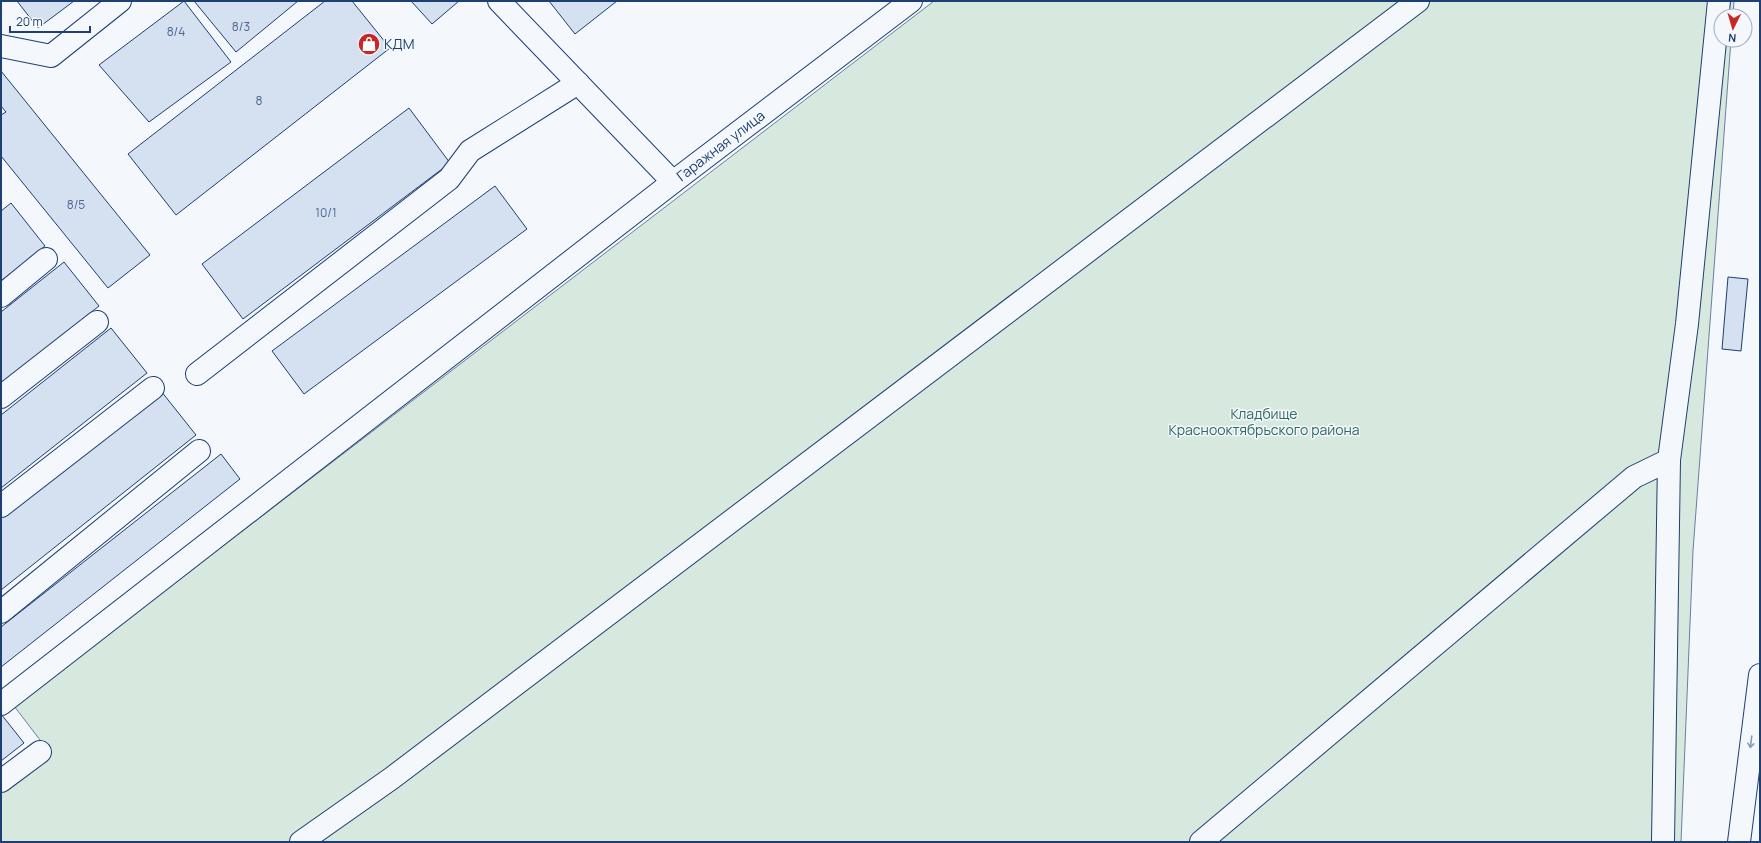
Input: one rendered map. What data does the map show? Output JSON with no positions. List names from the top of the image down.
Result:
{
  "streets": {
    "main road": ["Гаражная улица"]
  },
  "parks": ["Кладбище Краснооктябрьского района"],
  "places": {
    "shop": ["КДМ"]
  },
  "house_numbers": [
    "8/3",
    "8/4",
    "8",
    "8/5",
    "10/1"
  ],
  "scale_bar": "20 m",
  "north": "bottom"
}
